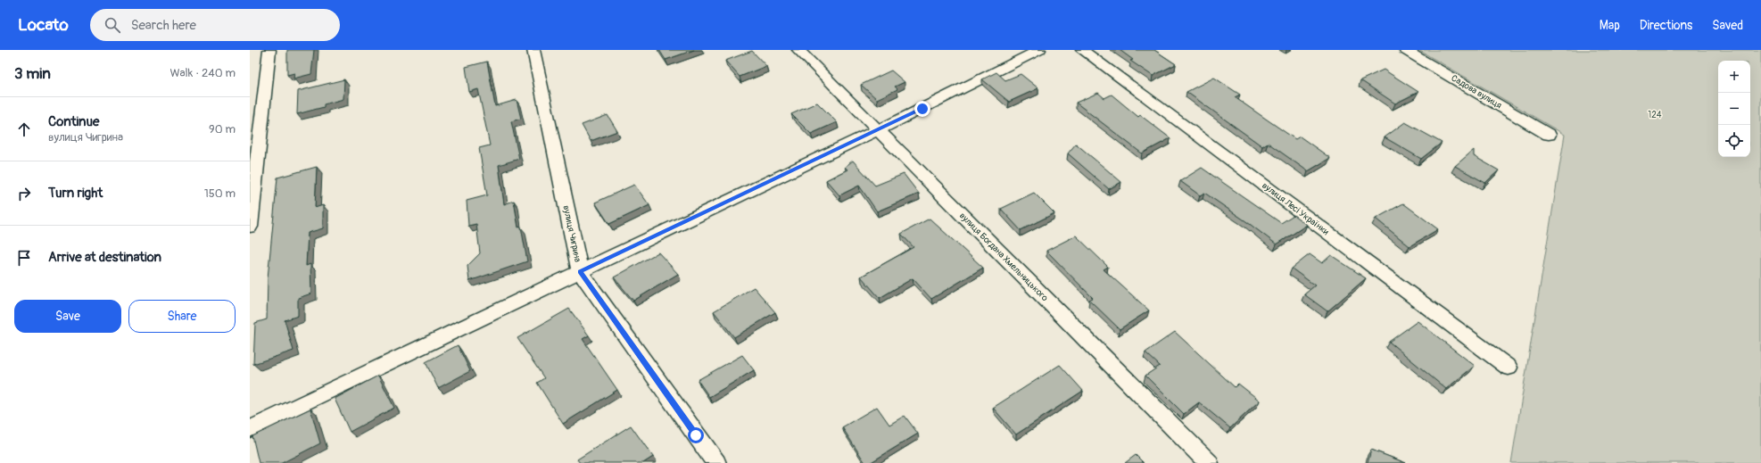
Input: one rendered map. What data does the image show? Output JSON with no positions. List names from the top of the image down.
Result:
{
  "streets": {
    "street": [
      "Садова вулиця",
      "вулиця Лесі Українки",
      "вулиця Чигрина",
      "вулиця Богдана Хмельницького"
    ]
  },
  "parks": ["124"],
  "page": {
    "header": "Locato",
    "search": "Search here",
    "nav": ["Map", "Directions", "Saved"],
    "heading": ["3 min", "Walk · 240 m"],
    "map_buttons": ["+", "−"],
    "list": [
      ["Continue", "вулиця Чигрина", "90 m"],
      ["Turn right", "150 m"],
      "Arrive at destination"
    ],
    "buttons": ["Save", "Share"]
  }
}
